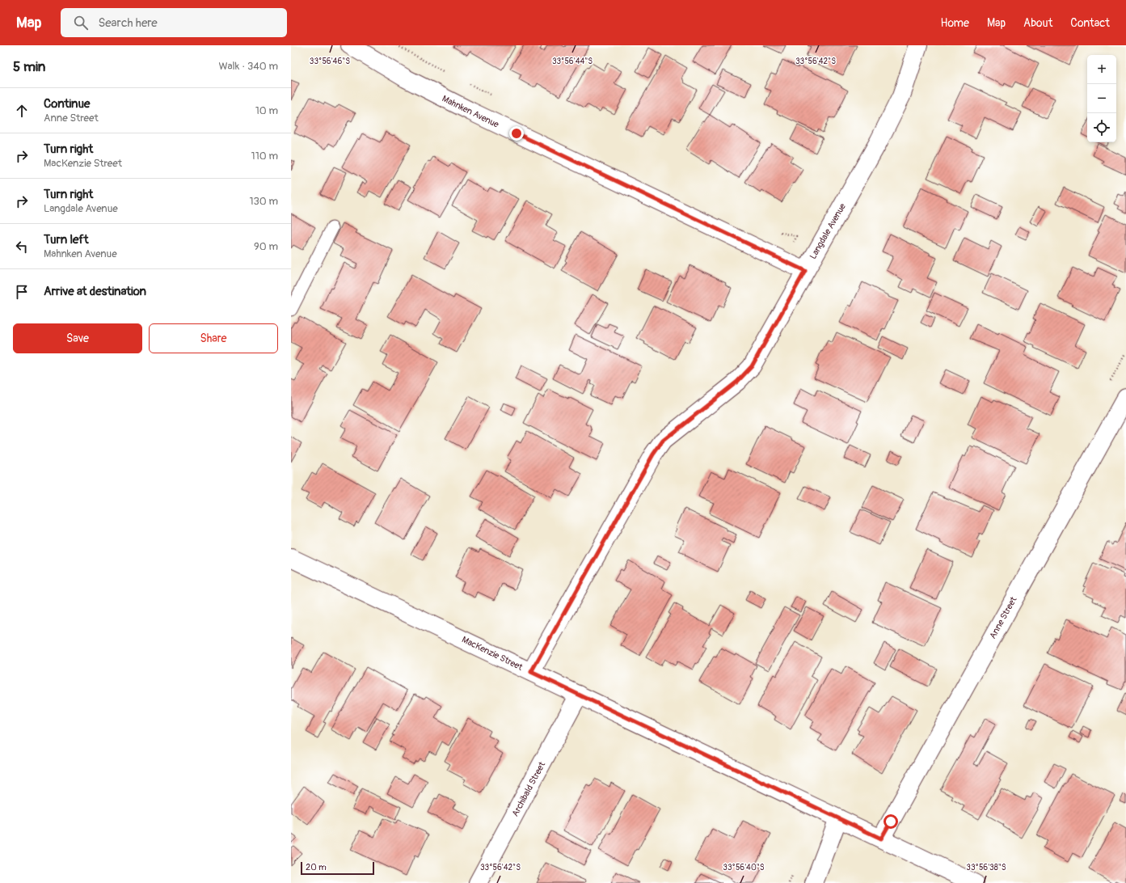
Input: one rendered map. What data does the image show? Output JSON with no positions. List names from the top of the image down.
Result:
{
  "streets": {
    "street": [
      "Mahnken Avenue",
      "Langdale Avenue",
      "Anne Street",
      "MacKenzie Street",
      "Archibald Street"
    ]
  },
  "crossings": [
    ["Mahnken Avenue", "Langdale Avenue"],
    ["Langdale Avenue", "MacKenzie Street"],
    ["Anne Street", "MacKenzie Street"],
    ["MacKenzie Street", "Archibald Street"]
  ],
  "scale_bar": "20 m",
  "page": {
    "header": "Map",
    "search": "Search here",
    "nav": [
      "Home",
      "Map",
      "About",
      "Contact"
    ],
    "heading": ["5 min", "Walk · 340 m"],
    "map_buttons": ["+", "−"],
    "list": [
      ["Continue", "Anne Street", "10 m"],
      ["Turn right", "MacKenzie Street", "110 m"],
      ["Turn right", "Langdale Avenue", "130 m"],
      ["Turn left", "Mahnken Avenue", "90 m"],
      "Arrive at destination"
    ],
    "buttons": ["Save", "Share"],
    "scale": "20 m"
  },
  "coordinates": [
    "33°56'46\"S",
    "33°56'42\"S",
    "33°56'44\"S",
    "33°56'40\"S",
    "33°56'38\"S"
  ]
}
